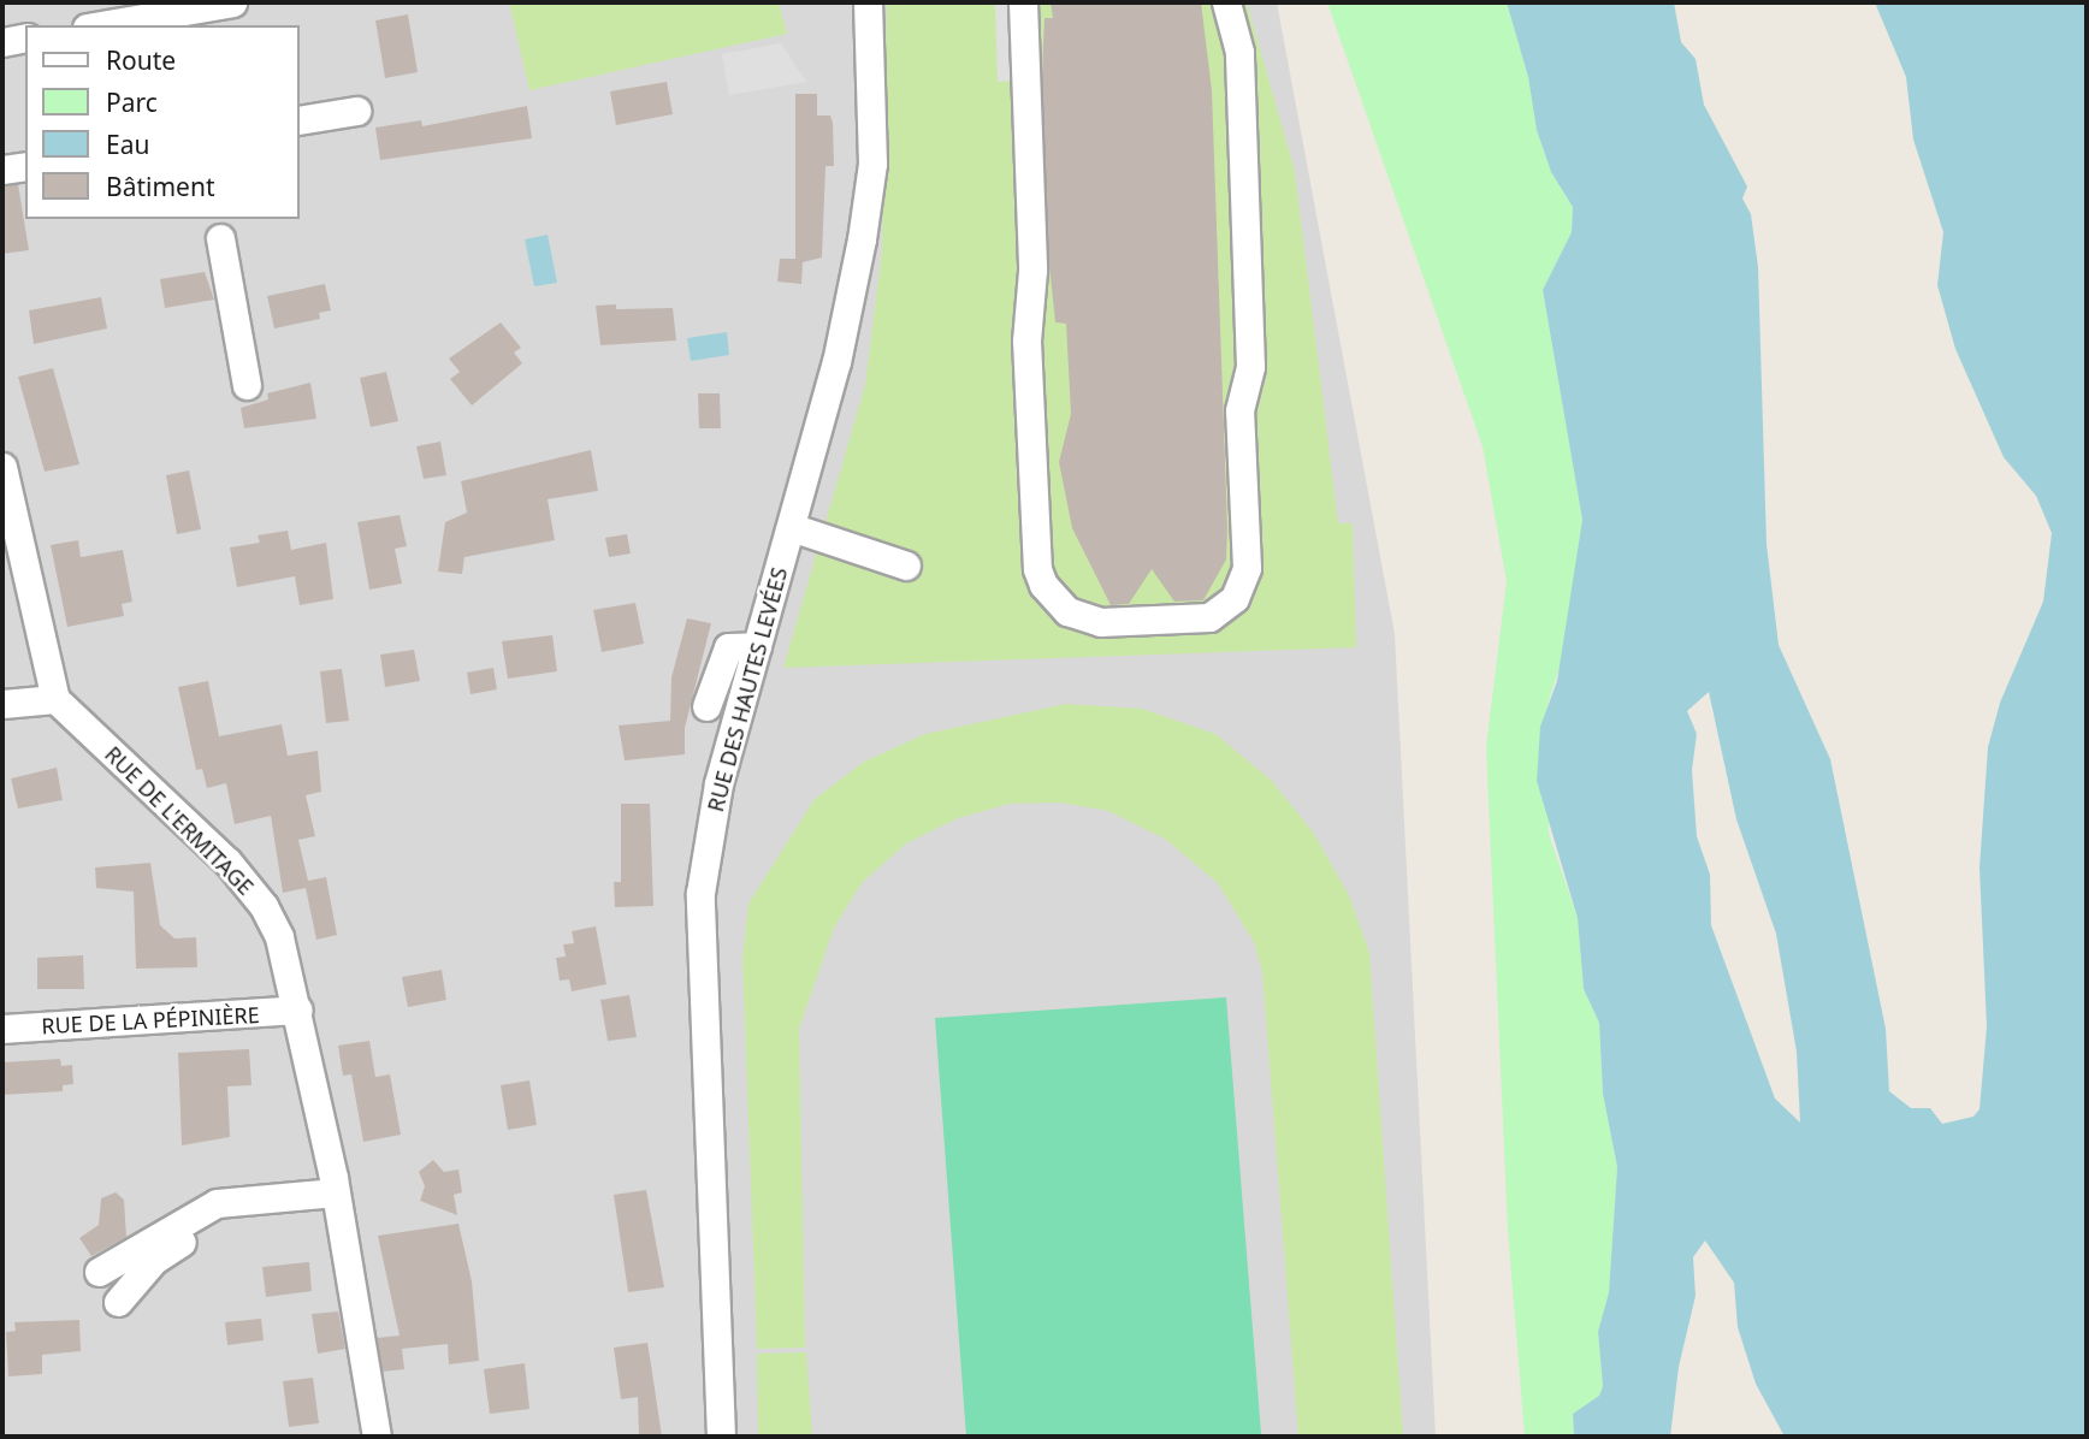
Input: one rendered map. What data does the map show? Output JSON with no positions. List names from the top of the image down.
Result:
{
  "streets": {
    "street": ["RUE DES HAUTES LEVÉES", "RUE DE L'ERMITAGE", "RUE DE LA PÉPINIÈRE"]
  },
  "crossings": [
    ["RUE DE L'ERMITAGE", "RUE DE LA PÉPINIÈRE"]
  ],
  "legend": [
    "Route",
    "Parc",
    "Eau",
    "Bâtiment"
  ]
}
